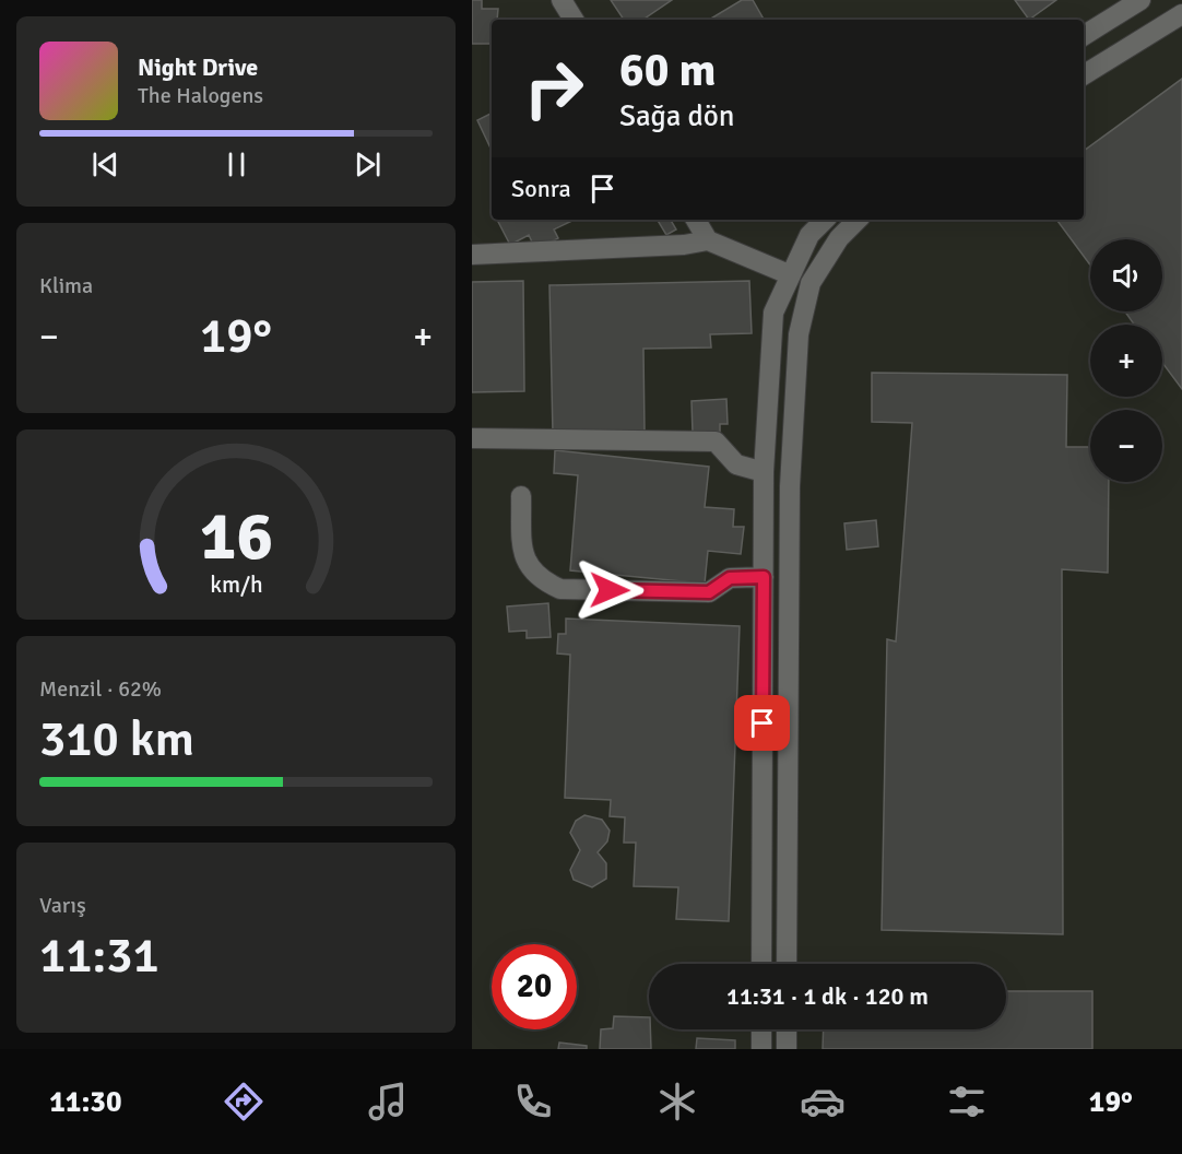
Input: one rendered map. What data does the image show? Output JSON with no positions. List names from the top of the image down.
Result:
{
  "page": {
    "turn": ["60 m", "Sağa dön"],
    "song": ["Night Drive", "The Halogens"],
    "then": "Sonra",
    "tile": [
      "Klima",
      ["Menzil · 62%", "310 km"],
      ["Varış", "11:31"]
    ],
    "map_buttons": ["+", "−"],
    "heat": ["−", "19°", "+"],
    "limit": "20",
    "trip": "11:31 · 1 dk · 120 m",
    "tabs": ["11:30", "19°"],
    "gauge": ["16", "km/h"]
  }
}
